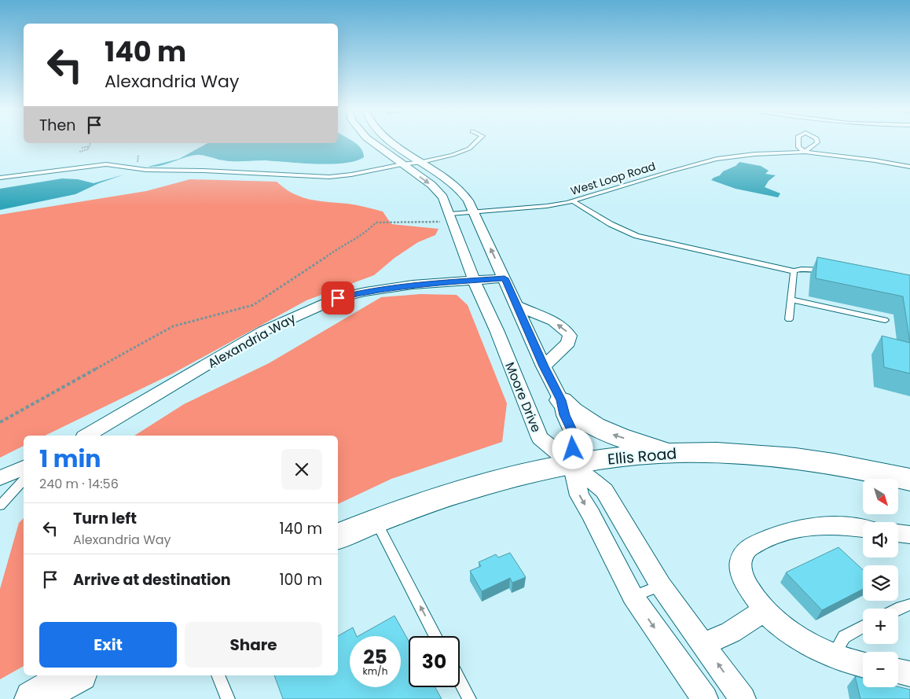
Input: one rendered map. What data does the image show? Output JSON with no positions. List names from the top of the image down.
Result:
{
  "streets": {
    "main road": ["Ellis Road"],
    "street": ["Alexandria Way", "Moore Drive"],
    "lane": ["West Loop Road"]
  },
  "crossings": [
    ["West Loop Road", "Moore Drive"],
    ["Alexandria Way", "Moore Drive"],
    ["Moore Drive", "Ellis Road"]
  ],
  "north": "bottom right",
  "page": {
    "turn": ["140 m", "Alexandria Way"],
    "then": "Then",
    "heading": ["1 min", "240 m · 14:56"],
    "map_buttons": ["+", "−"],
    "list": [
      {
        "name": "Turn left",
        "note": "Alexandria Way",
        "value": "140 m"
      },
      {
        "name": "Arrive at destination",
        "value": "100 m"
      }
    ],
    "buttons": ["Exit", "Share"],
    "speed": "25 km/h",
    "limit": "30"
  }
}
